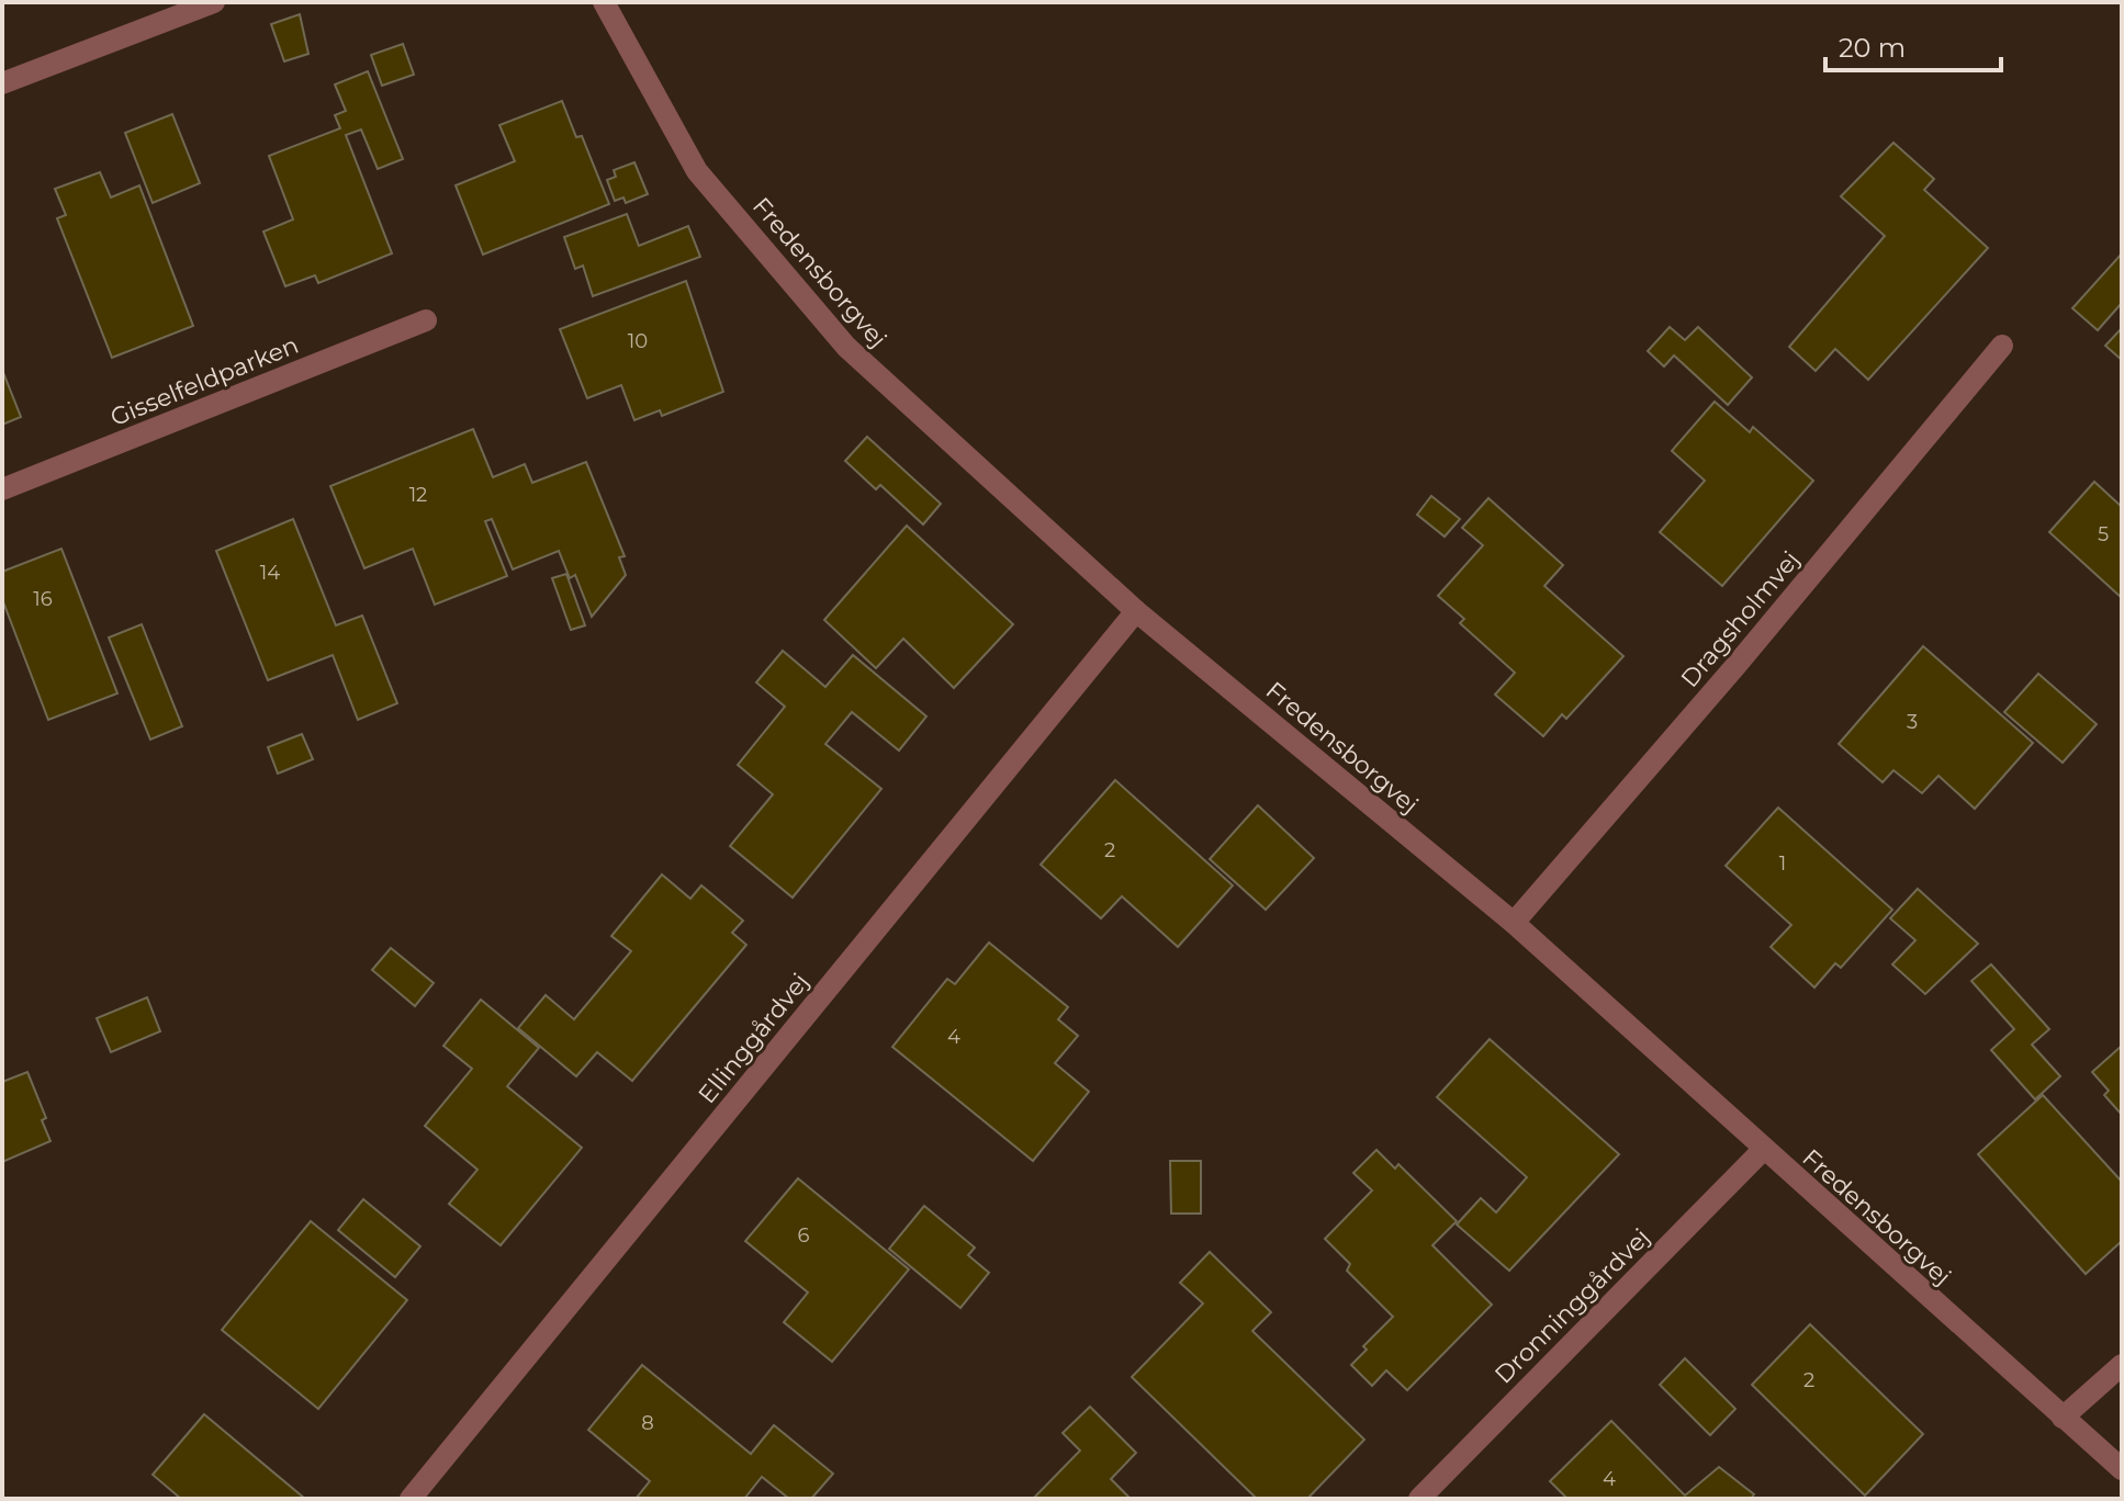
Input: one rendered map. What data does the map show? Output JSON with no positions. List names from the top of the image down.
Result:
{
  "streets": {
    "street": [
      "Fredensborgvej",
      "Gisselfeldparken",
      "Dragsholmvej",
      "Ellinggårdvej",
      "Dronninggårdvej"
    ]
  },
  "crossings": [
    ["Fredensborgvej", "Dragsholmvej"],
    ["Fredensborgvej", "Ellinggårdvej"],
    ["Fredensborgvej", "Dronninggårdvej"]
  ],
  "house_numbers": [
    "10",
    "12",
    "5",
    "14",
    "16",
    "3",
    "2",
    "1",
    "4",
    "6",
    "2",
    "8",
    "4"
  ],
  "scale_bar": "20 m"
}
